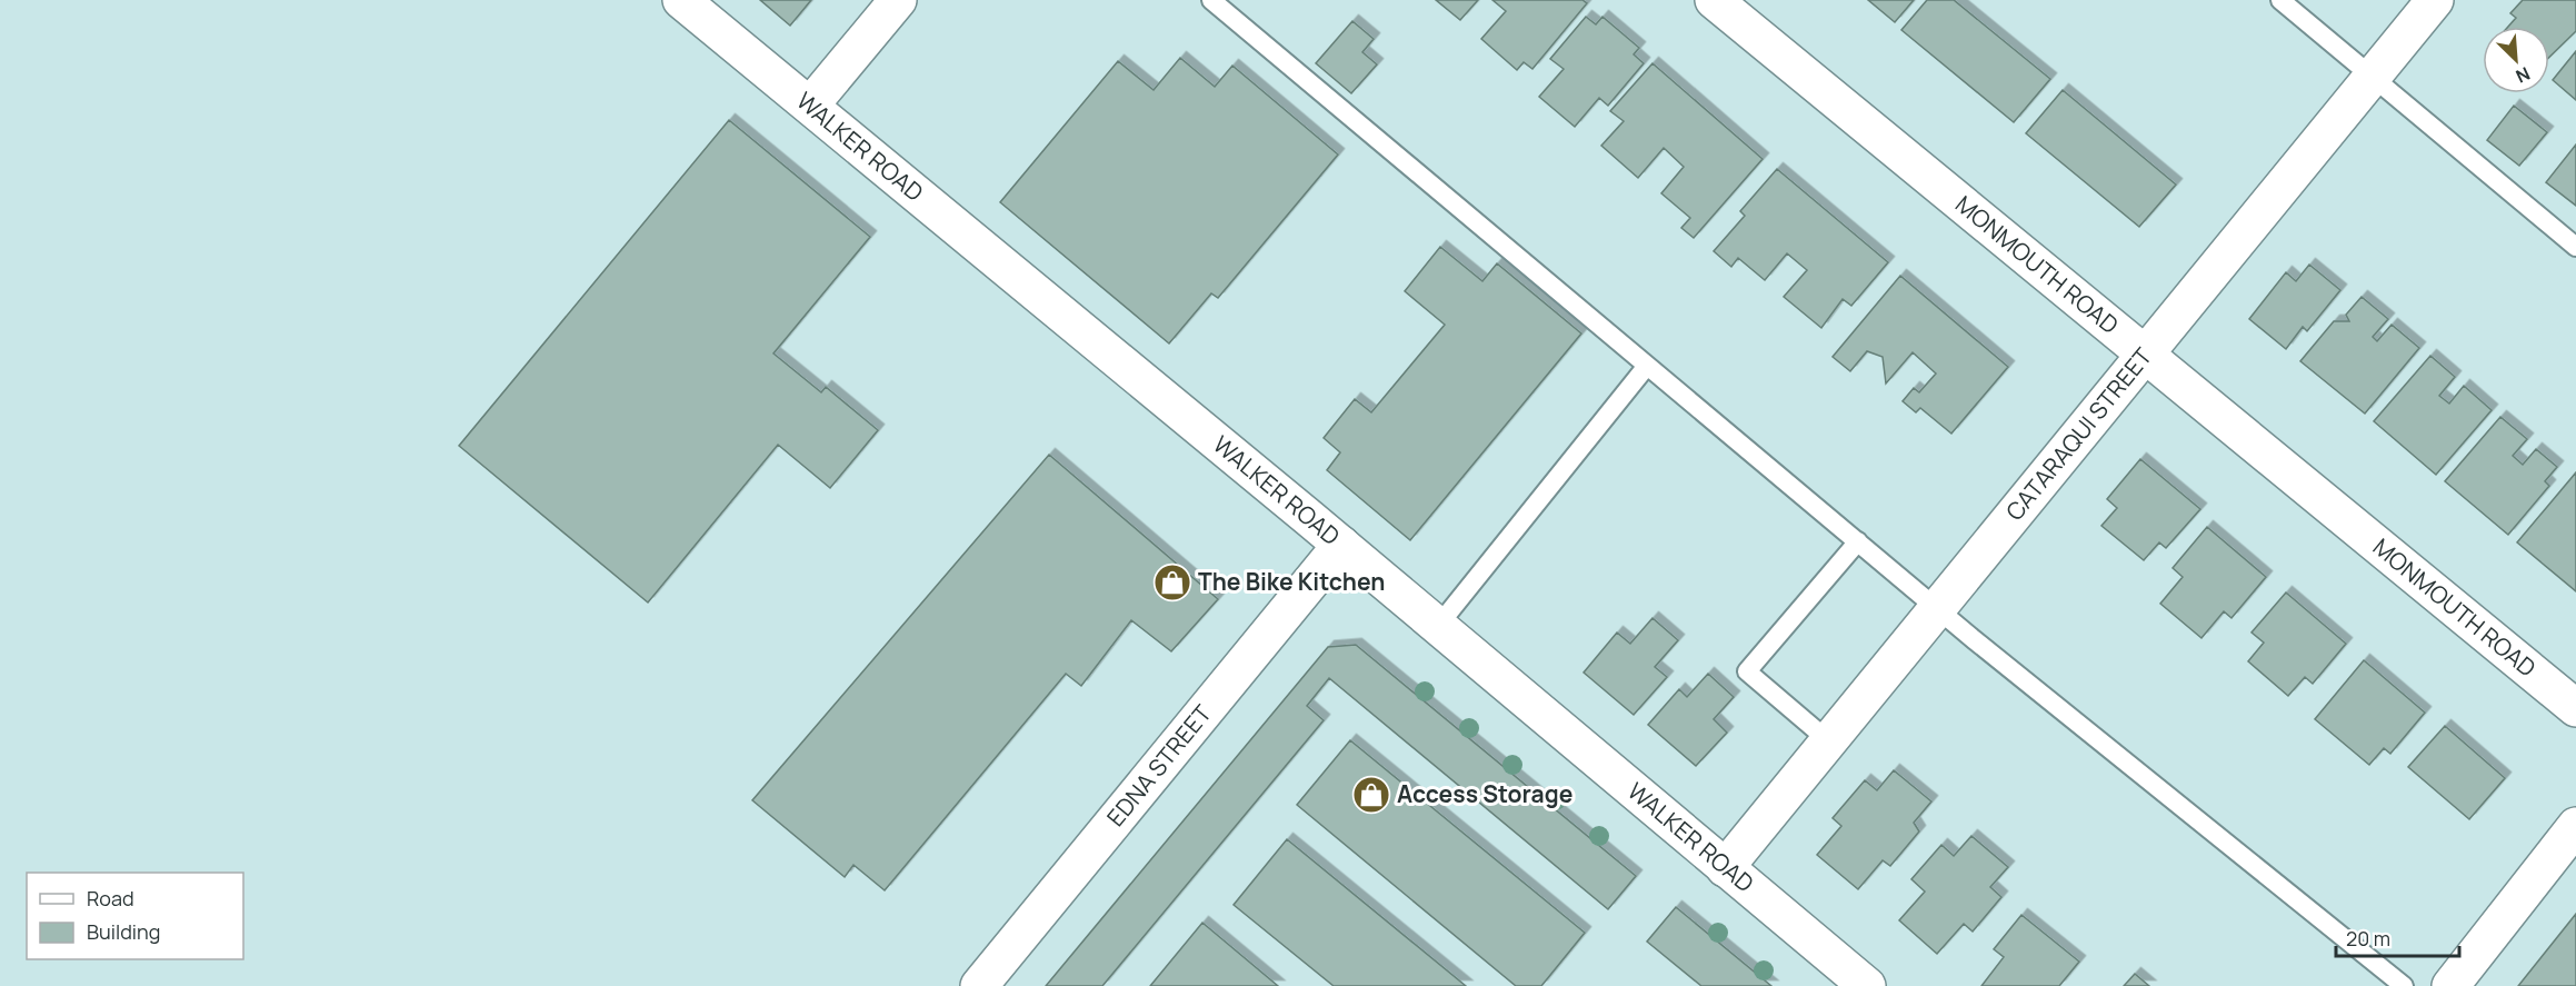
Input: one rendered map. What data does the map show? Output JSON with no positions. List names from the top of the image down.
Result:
{
  "streets": {
    "street": [
      "WALKER ROAD",
      "MONMOUTH ROAD",
      "CATARAQUI STREET",
      "EDNA STREET"
    ]
  },
  "crossings": [
    ["WALKER ROAD", "CATARAQUI STREET"],
    ["WALKER ROAD", "EDNA STREET"],
    ["MONMOUTH ROAD", "CATARAQUI STREET"]
  ],
  "places": {
    "shop": ["The Bike Kitchen", "Access Storage"]
  },
  "legend": ["Road", "Building"],
  "scale_bar": "20 m",
  "north": "bottom right"
}
